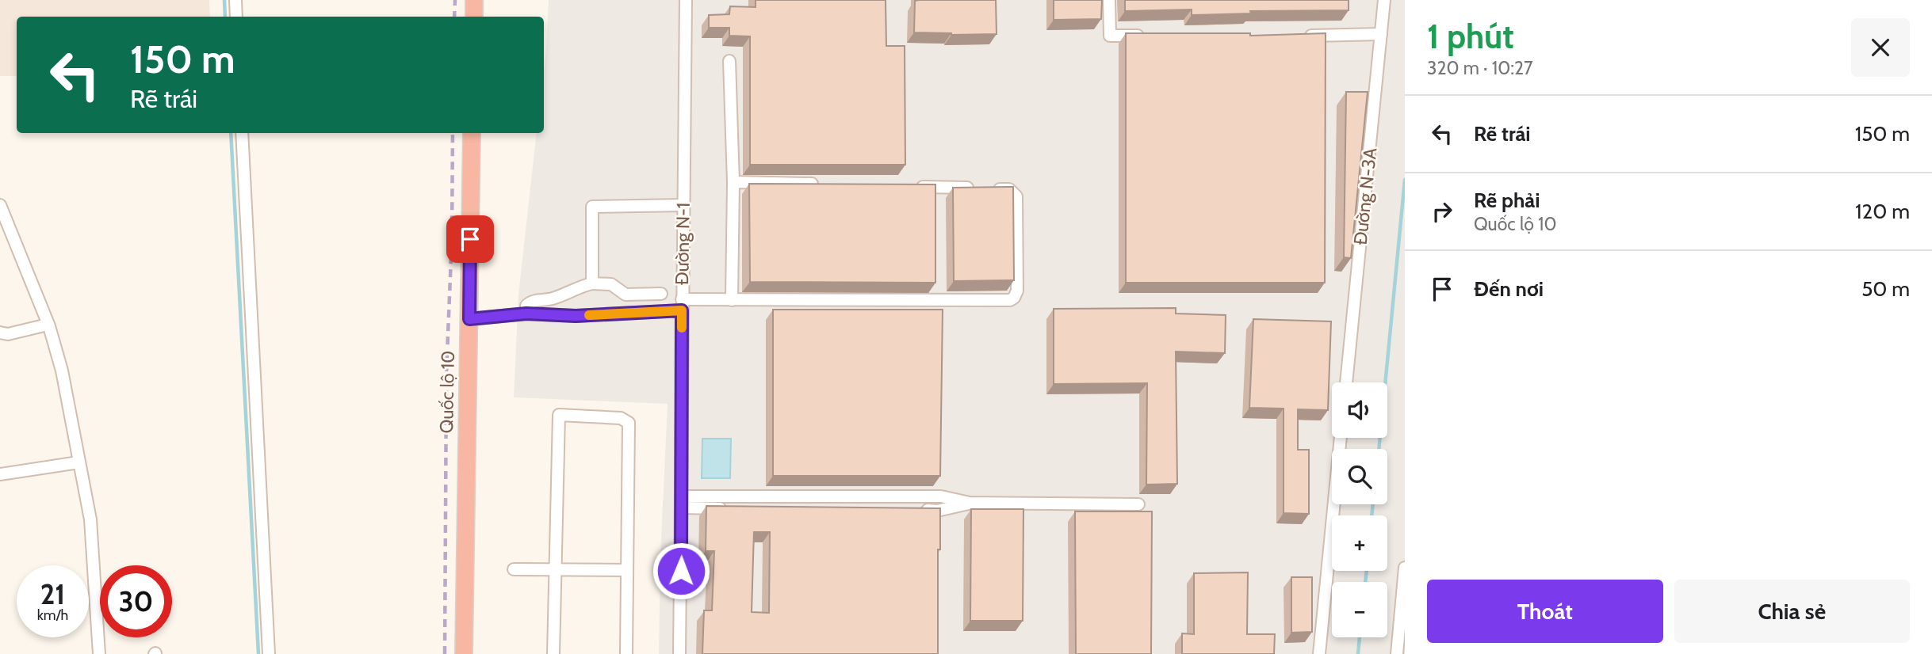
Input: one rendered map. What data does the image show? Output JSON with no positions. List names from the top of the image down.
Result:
{
  "streets": {
    "highway": ["Quốc lộ 10"],
    "street": ["Đường N-3A", "Đường N-1"]
  },
  "page": {
    "heading": ["1 phút", "320 m · 10:27"],
    "turn": ["150 m", "Rẽ trái"],
    "list": [
      {
        "name": "Rẽ trái",
        "value": "150 m"
      },
      {
        "name": "Rẽ phải",
        "note": "Quốc lộ 10",
        "value": "120 m"
      },
      {
        "name": "Đến nơi",
        "value": "50 m"
      }
    ],
    "map_buttons": ["+", "−"],
    "speed": "21 km/h",
    "limit": "30",
    "buttons": ["Thoát", "Chia sẻ"]
  }
}
